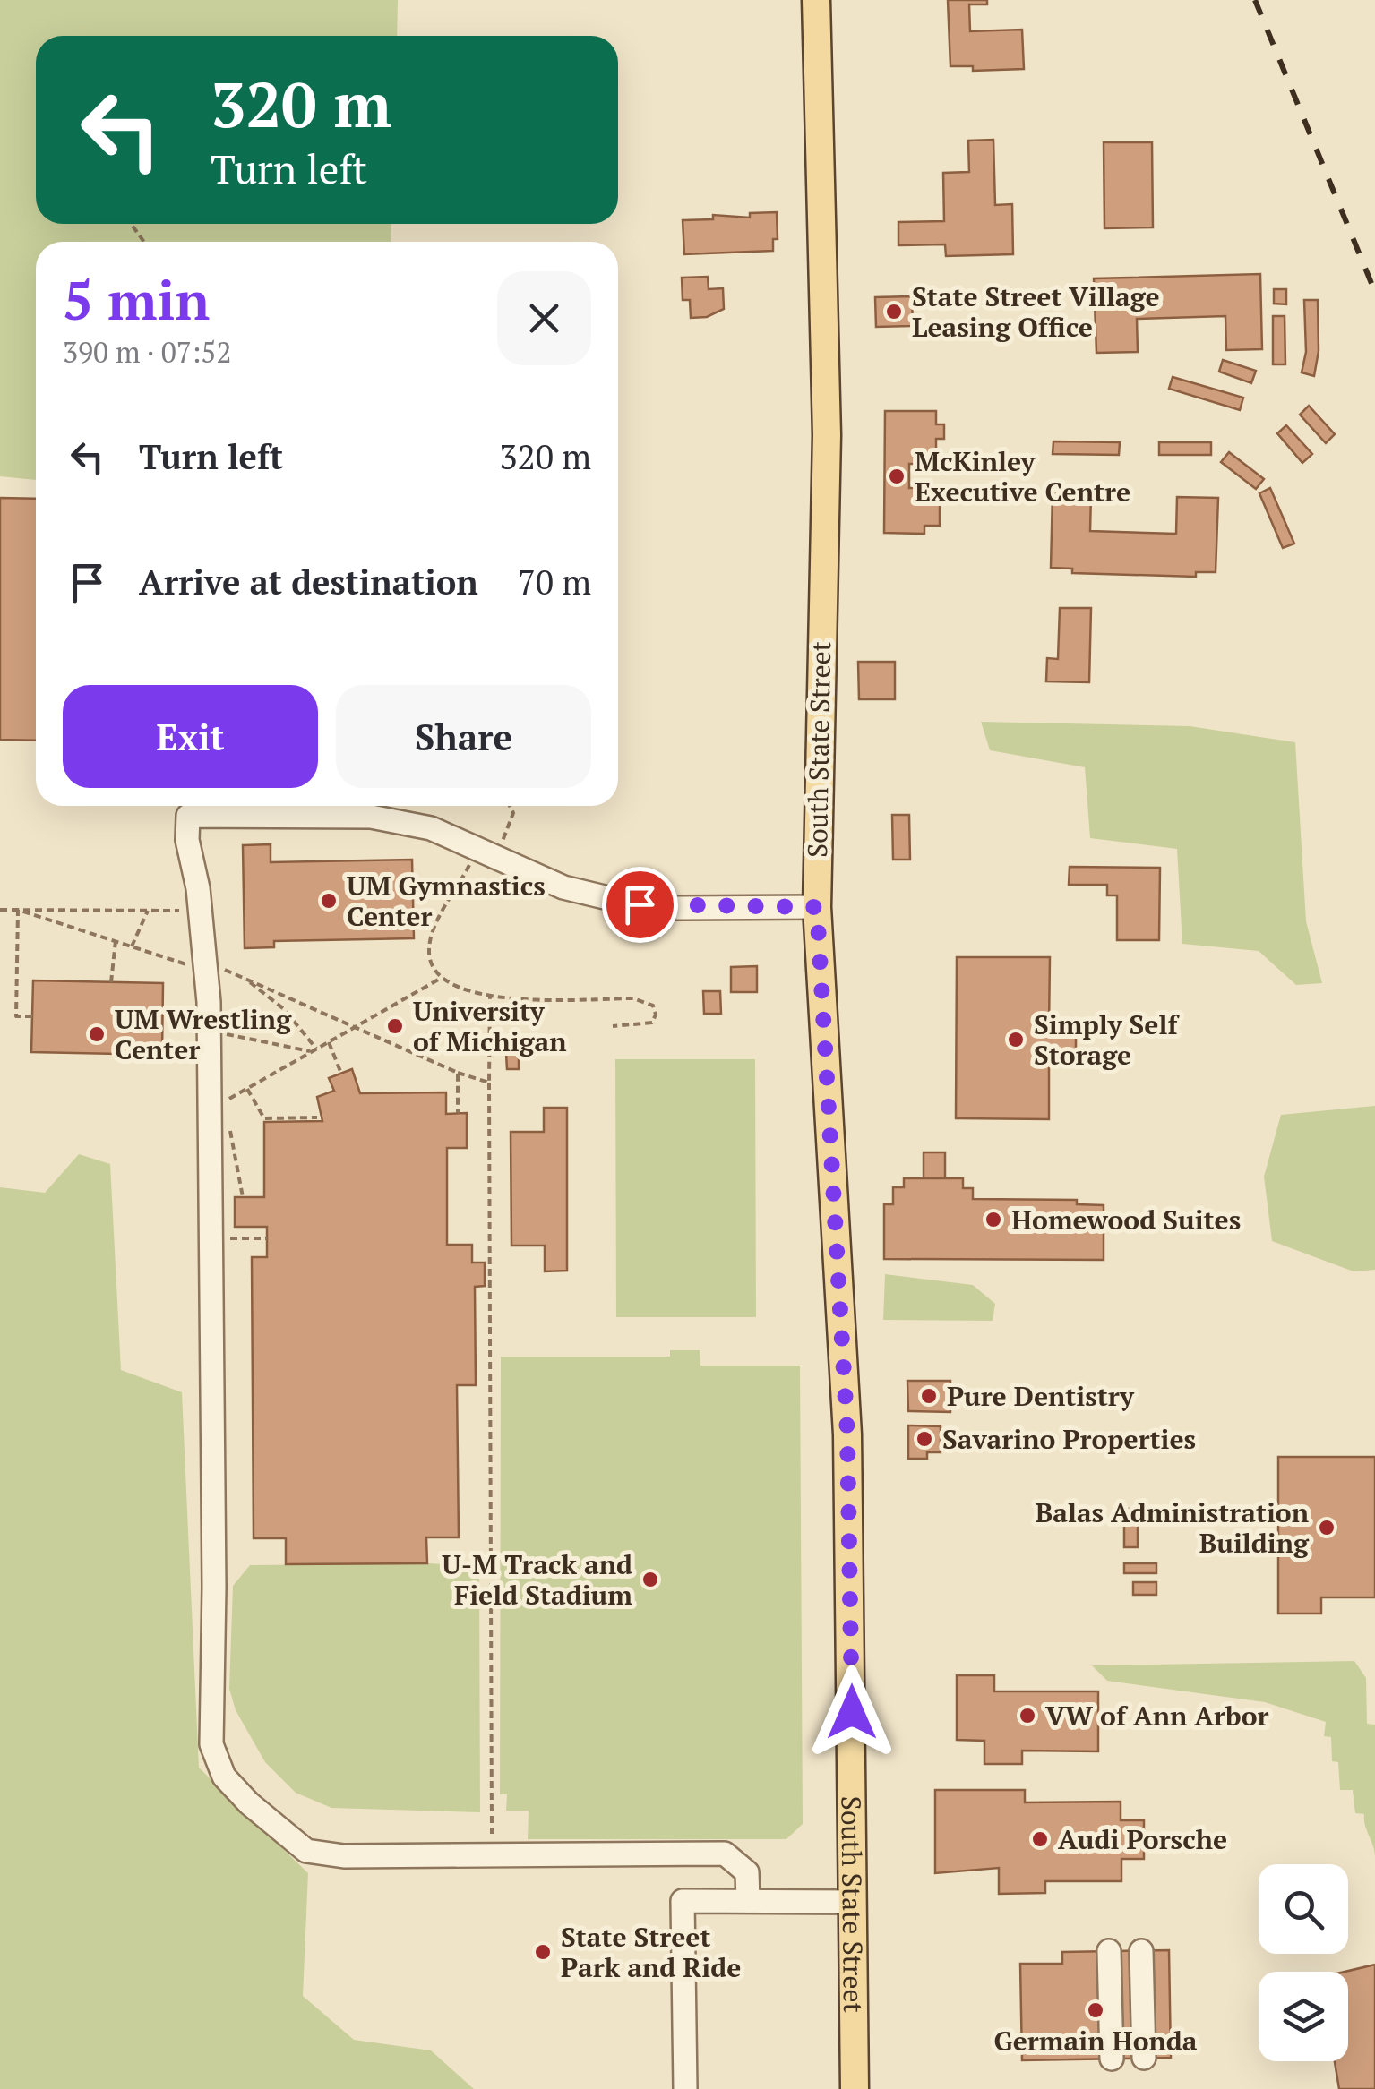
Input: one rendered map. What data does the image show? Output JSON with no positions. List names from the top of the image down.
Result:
{
  "streets": {
    "main road": ["South State Street"]
  },
  "places": [
    "State Street Village Leasing Office",
    "McKinley Executive Centre",
    "UM Gymnastics Center",
    "University of Michigan",
    "UM Wrestling Center",
    "Simply Self Storage",
    "Homewood Suites",
    "Pure Dentistry",
    "Savarino Properties",
    "Balas Administration Building",
    "U-M Track and Field Stadium",
    "VW of Ann Arbor",
    "Audi Porsche",
    "State Street Park and Ride",
    "Germain Honda"
  ],
  "page": {
    "turn": ["320 m", "Turn left"],
    "heading": ["5 min", "390 m · 07:52"],
    "list": [
      {
        "name": "Turn left",
        "value": "320 m"
      },
      {
        "name": "Arrive at destination",
        "value": "70 m"
      }
    ],
    "buttons": ["Exit", "Share"]
  }
}
